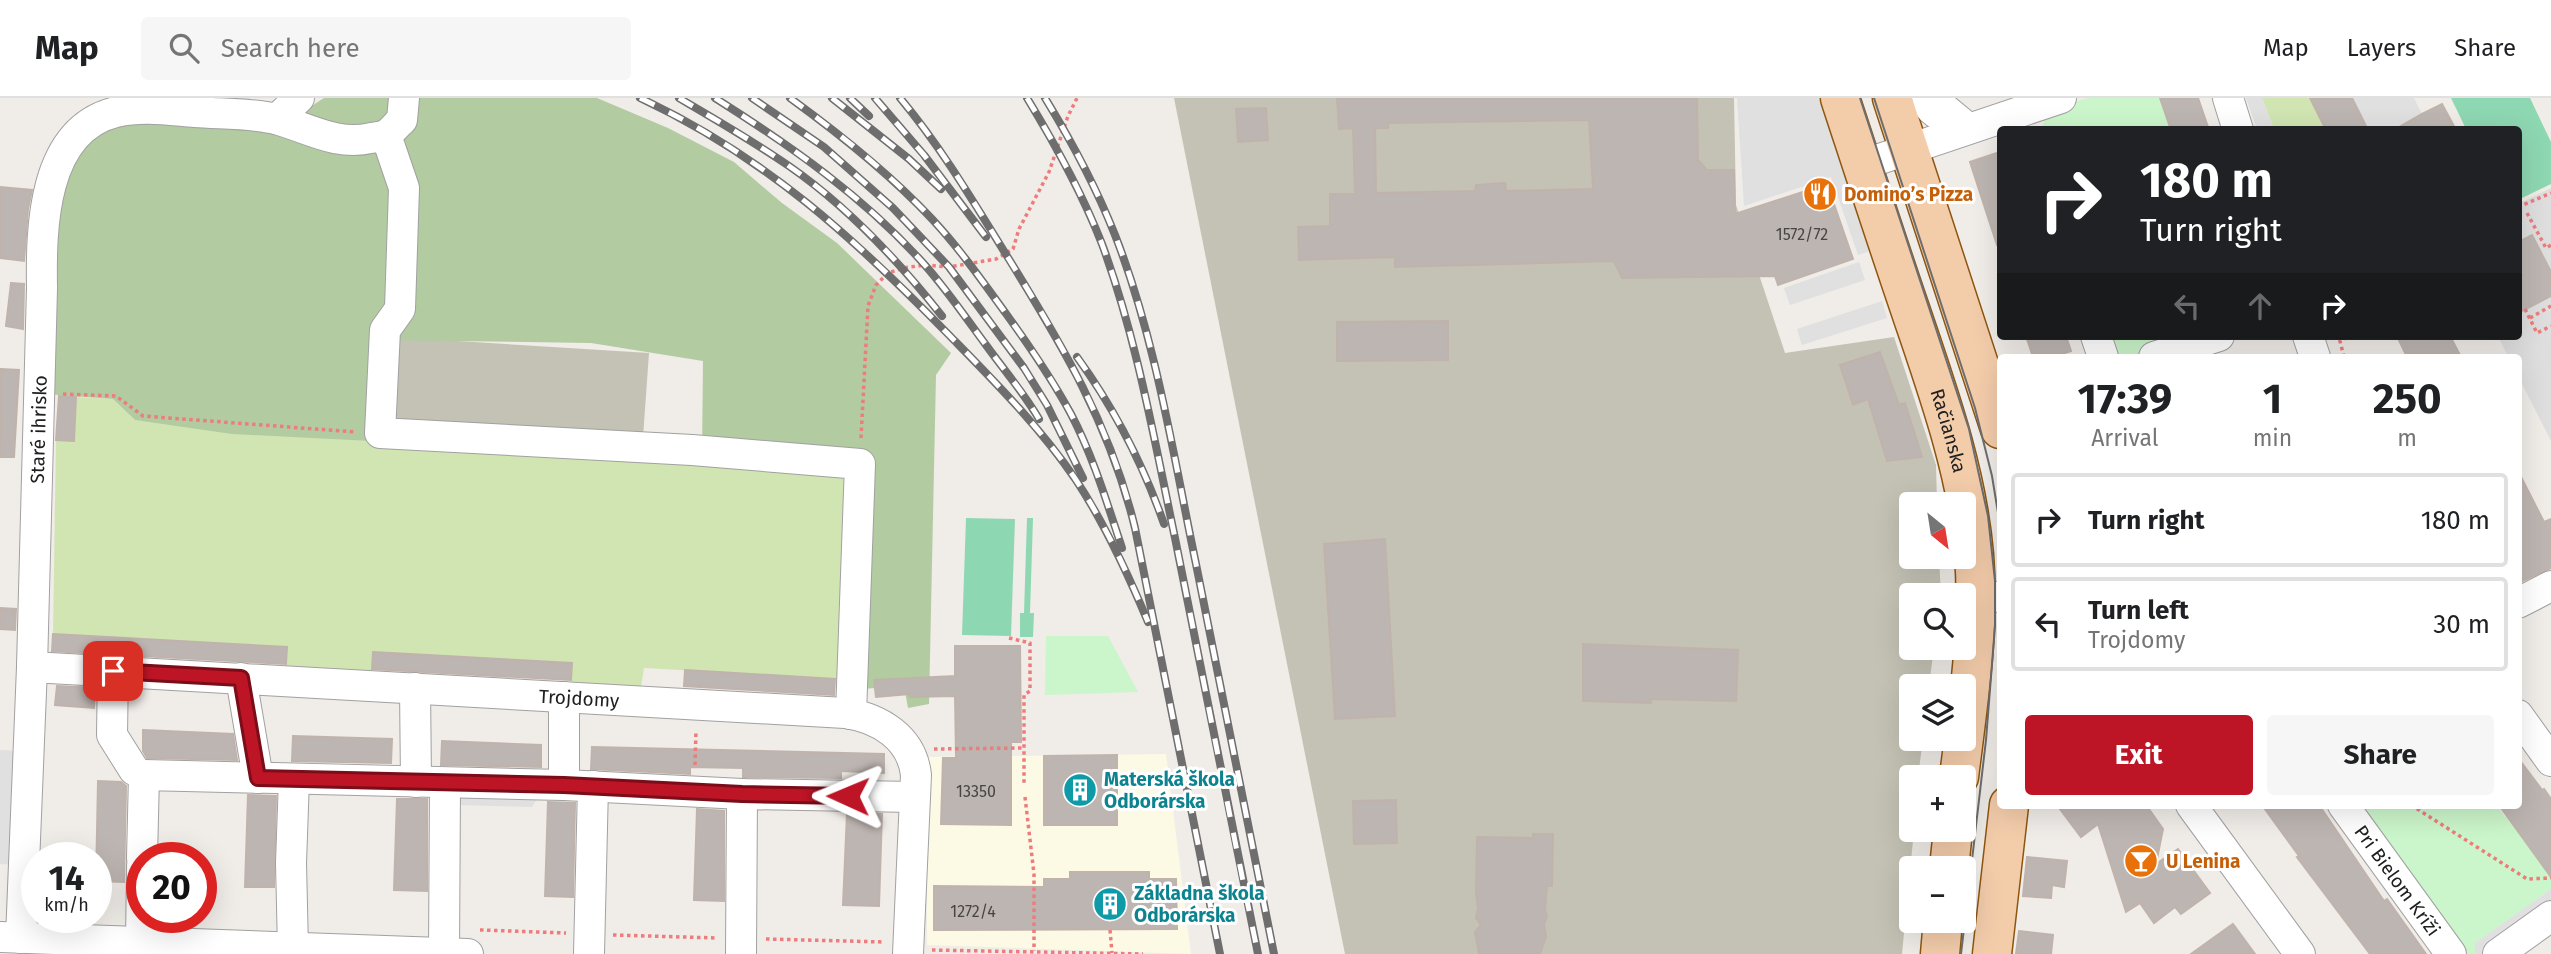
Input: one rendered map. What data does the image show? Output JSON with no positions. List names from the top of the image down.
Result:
{
  "streets": {
    "main road": ["Račianska"],
    "street": ["Staré ihrisko", "Trojdomy", "Pri Bielom Kríži"]
  },
  "crossings": [
    ["Staré ihrisko", "Trojdomy"]
  ],
  "places": {
    "restaurant": ["Domino’s Pizza"],
    "building": ["Materská škola Odborárska", "Základna škola Odborárska"],
    "bar": ["U Lenina"]
  },
  "house_numbers": ["1572/72", "13350", "1272/4"],
  "north": "bottom right",
  "page": {
    "header": "Map",
    "search": "Search here",
    "nav": ["Map", "Layers", "Share"],
    "turn": ["180 m", "Turn right"],
    "eta": [
      "17:39",
      "Arrival",
      "1",
      "min",
      "250",
      "m"
    ],
    "list": [
      {
        "name": "Turn right",
        "value": "180 m"
      },
      {
        "name": "Turn left",
        "note": "Trojdomy",
        "value": "30 m"
      }
    ],
    "map_buttons": ["+", "−"],
    "buttons": ["Exit", "Share"],
    "speed": "14 km/h",
    "limit": "20"
  }
}
